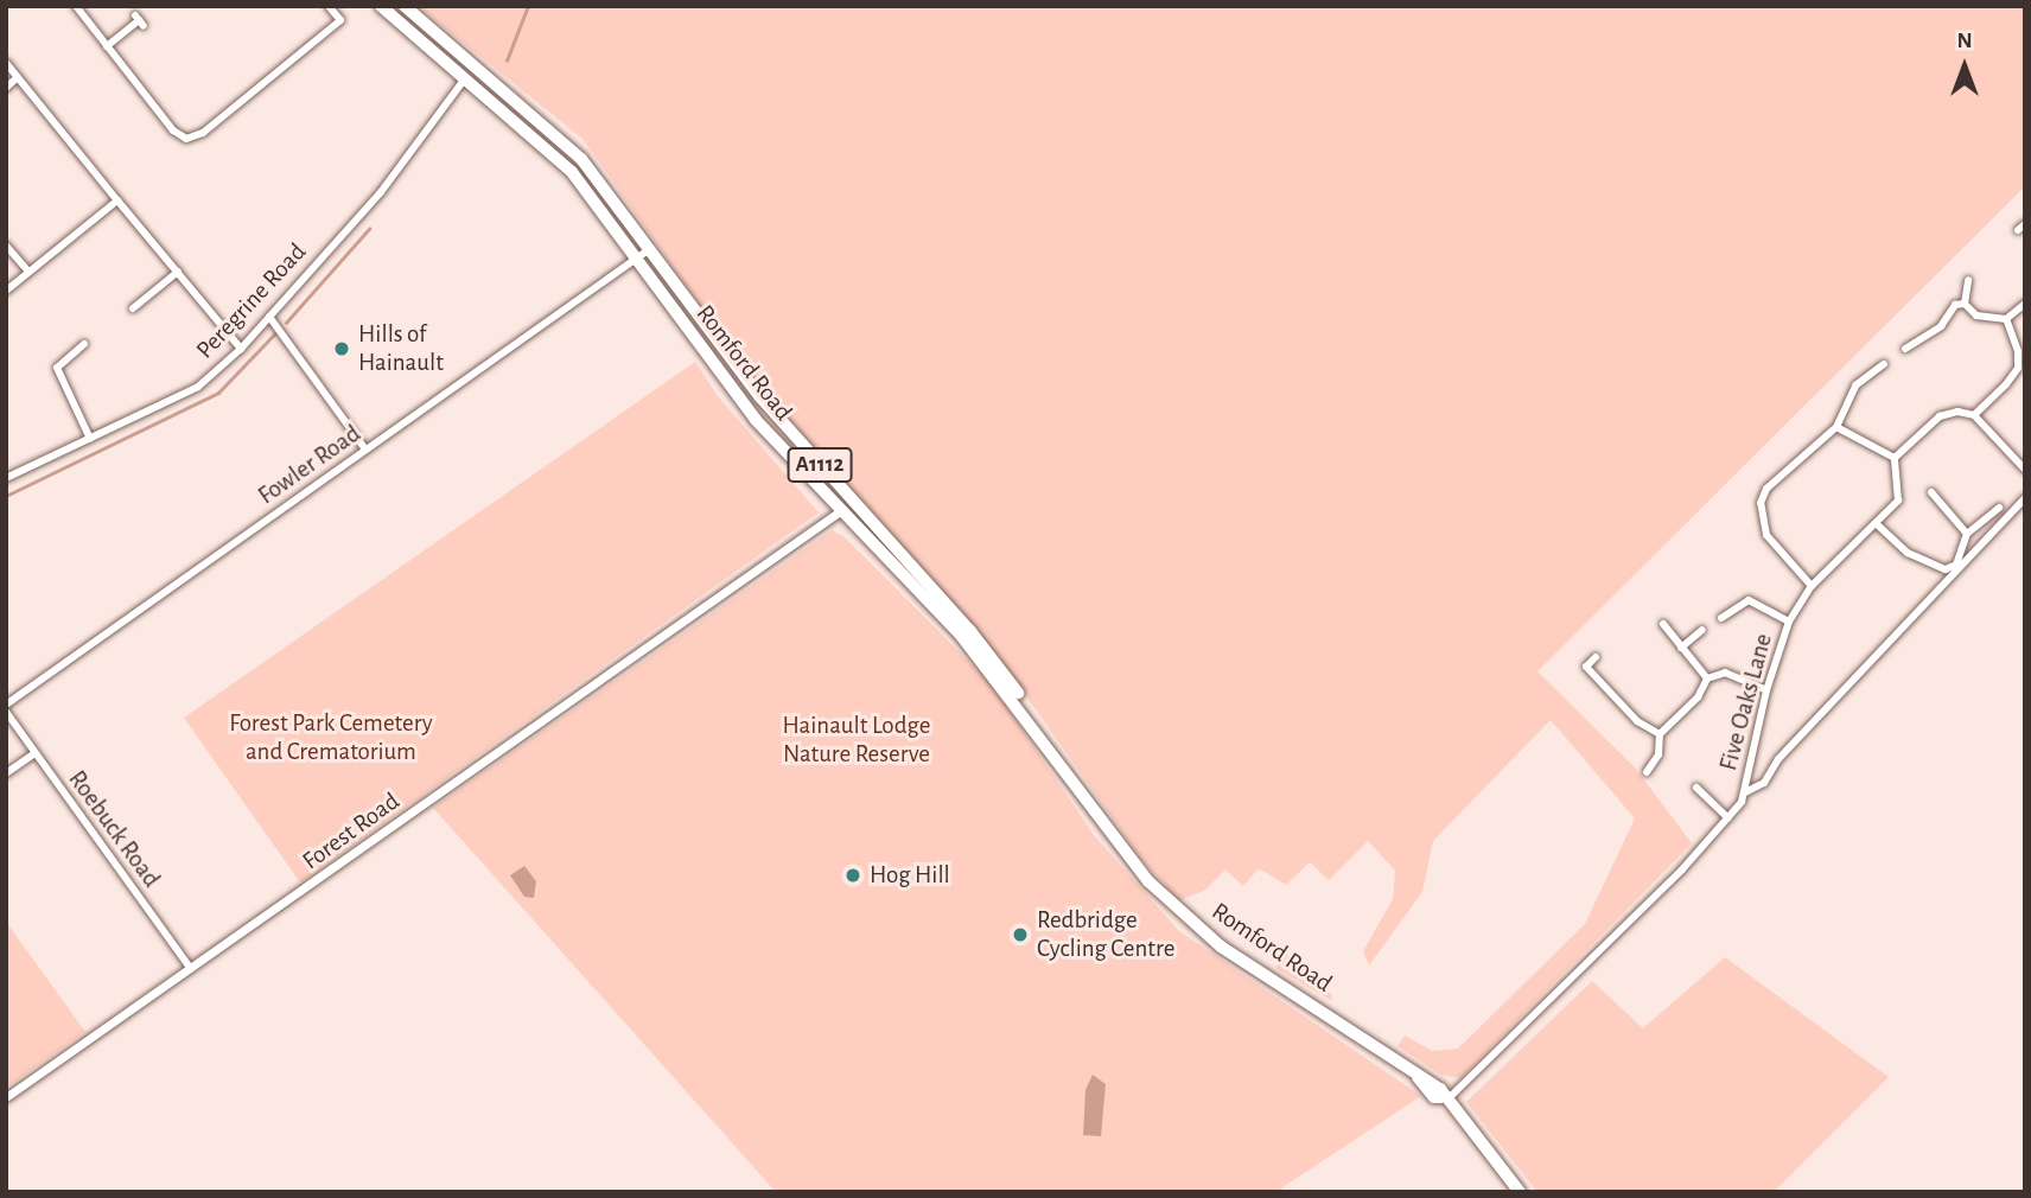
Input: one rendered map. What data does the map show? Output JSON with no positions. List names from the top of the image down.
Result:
{
  "streets": {
    "main road": ["Romford Road", "A1112"],
    "street": [
      "Peregrine Road",
      "Fowler Road",
      "Five Oaks Lane",
      "Roebuck Road",
      "Forest Road"
    ]
  },
  "crossings": [
    ["Peregrine Road", "Romford Road"],
    ["Romford Road", "Fowler Road"],
    ["Romford Road", "Five Oaks Lane"],
    ["Romford Road", "Forest Road"],
    ["Roebuck Road", "Forest Road"]
  ],
  "parks": ["Forest Park Cemetery and Crematorium", "Hainault Lodge Nature Reserve"],
  "places": ["Hills of Hainault", "Hog Hill", "Redbridge Cycling Centre"],
  "north": "top"
}
